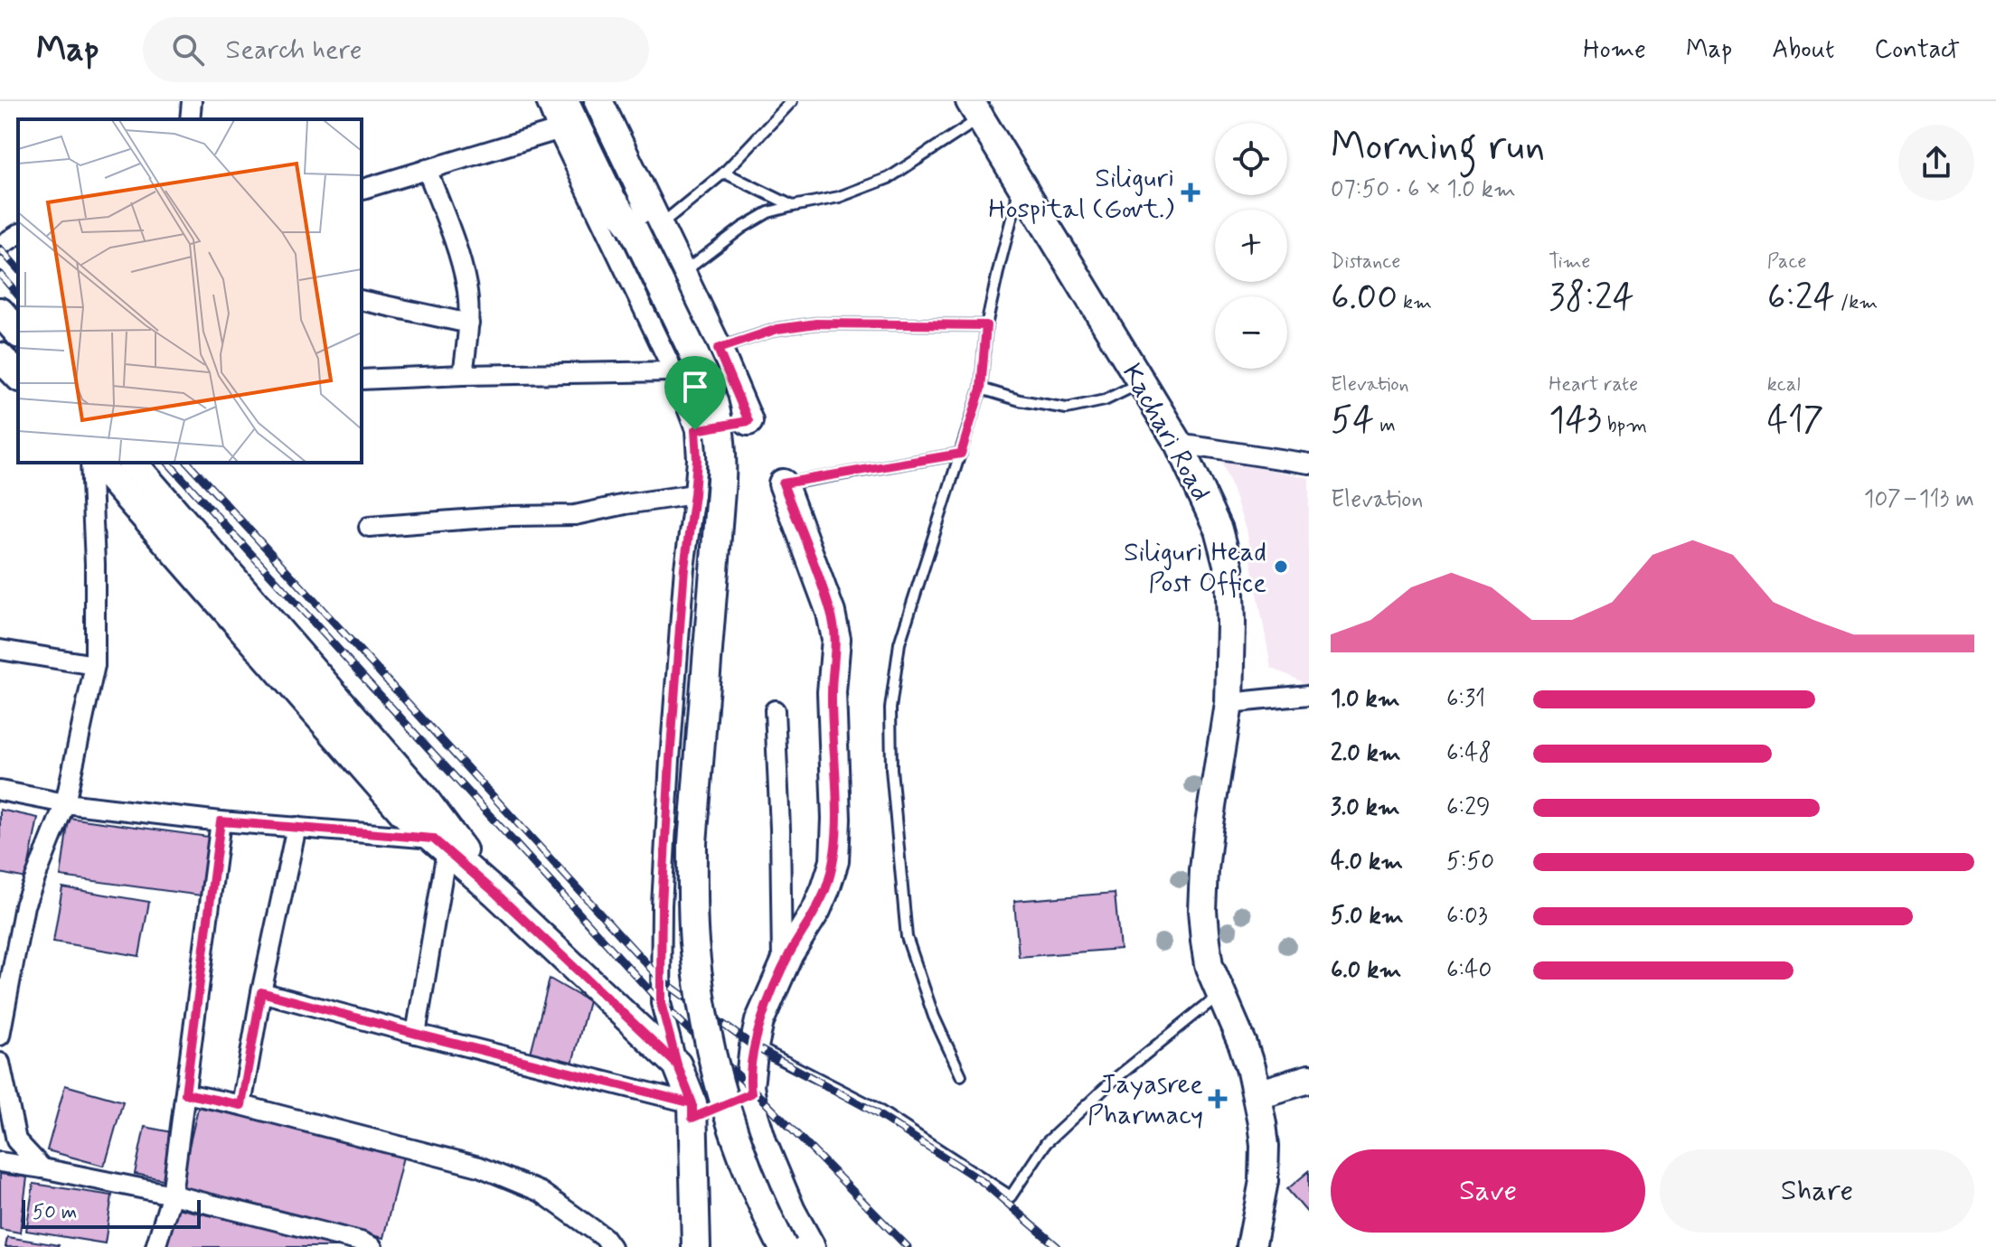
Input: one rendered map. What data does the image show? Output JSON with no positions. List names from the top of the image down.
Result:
{
  "streets": {
    "street": ["Kachari Road"]
  },
  "places": {
    "health": ["Siliguri Hospital (Govt.)", "Jayasree Pharmacy"],
    "other": ["Siliguri Head Post Office"]
  },
  "scale_bar": "50 m",
  "page": {
    "header": "Map",
    "search": "Search here",
    "nav": [
      "Home",
      "Map",
      "About",
      "Contact"
    ],
    "heading": ["Morning run", "07:50 · 6 × 1.0 km"],
    "map_buttons": ["+", "−"],
    "stats": [
      ["Distance", "6.00 km"],
      ["Time", "38:24"],
      ["Pace", "6:24 /km"],
      ["Elevation", "54 m"],
      ["Heart rate", "143 bpm"],
      ["kcal", "417"]
    ],
    "chart": ["Elevation", "107–113 m"],
    "list": [
      {
        "name": "1.0 km",
        "note": "6:31"
      },
      {
        "name": "2.0 km",
        "note": "6:48"
      },
      {
        "name": "3.0 km",
        "note": "6:29"
      },
      {
        "name": "4.0 km",
        "note": "5:50"
      },
      {
        "name": "5.0 km",
        "note": "6:03"
      },
      {
        "name": "6.0 km",
        "note": "6:40"
      }
    ],
    "buttons": ["Save", "Share"],
    "scale": "50 m"
  }
}
